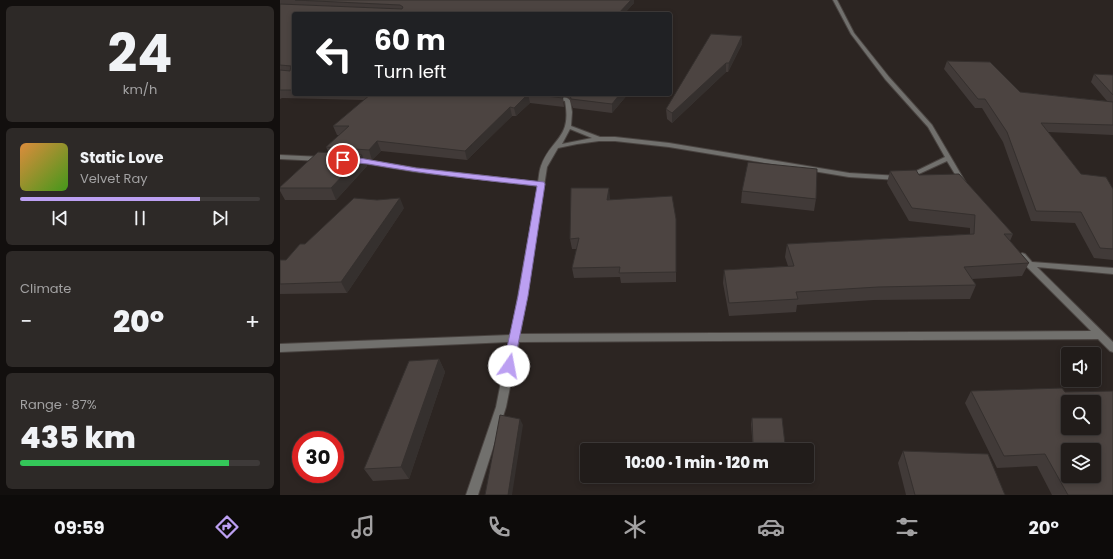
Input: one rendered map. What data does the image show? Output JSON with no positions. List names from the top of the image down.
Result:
{
  "page": {
    "tile": [
      ["24", "km/h"],
      "Climate",
      ["Range · 87%", "435 km"]
    ],
    "turn": ["60 m", "Turn left"],
    "song": ["Static Love", "Velvet Ray"],
    "heat": ["−", "20°", "+"],
    "limit": "30",
    "trip": "10:00 · 1 min · 120 m",
    "tabs": ["09:59", "20°"]
  }
}
